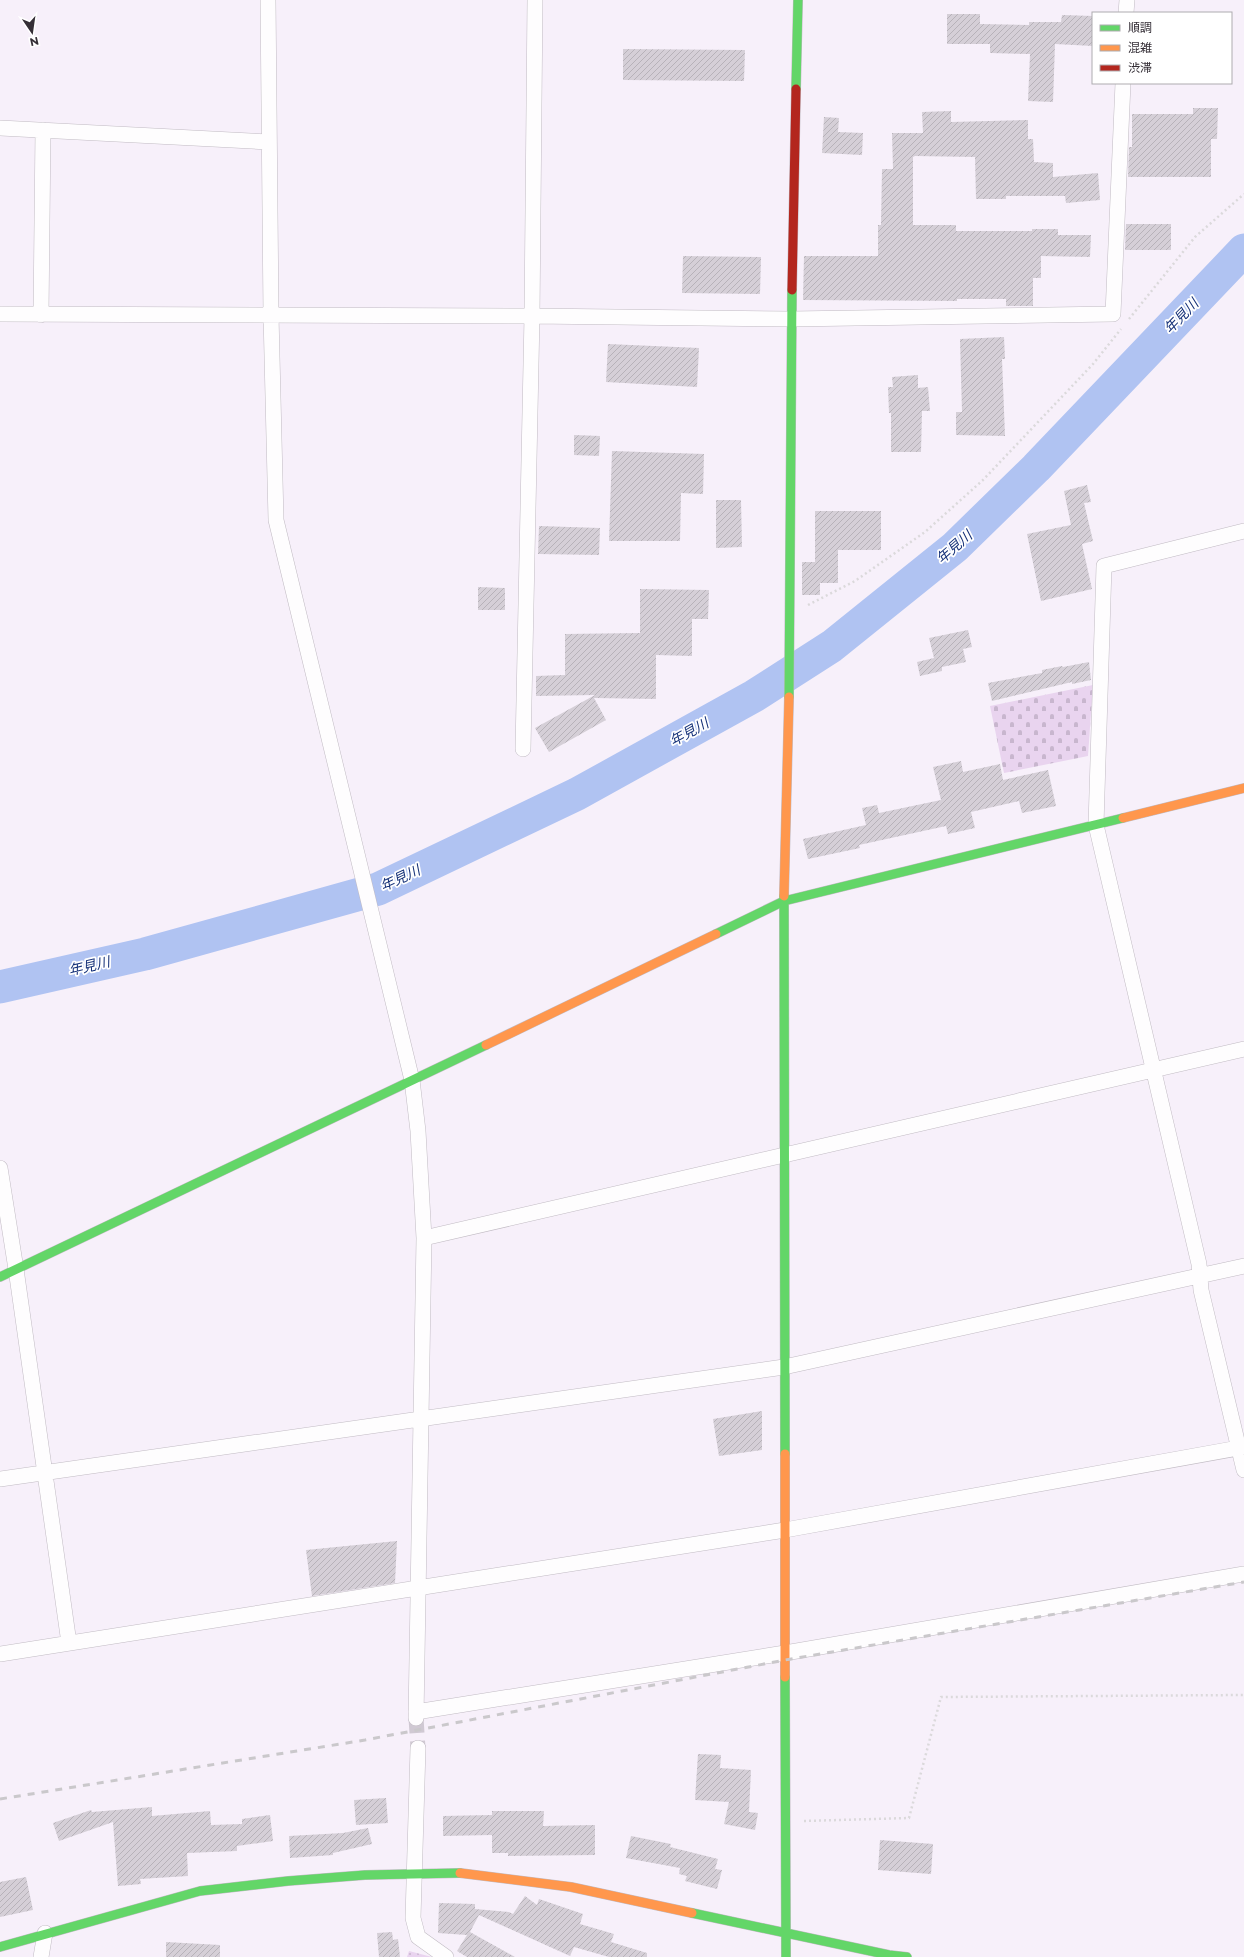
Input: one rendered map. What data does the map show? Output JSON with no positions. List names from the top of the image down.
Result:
{
  "water": ["年見川"],
  "legend": ["順調", "混雑", "渋滞"],
  "north": "bottom"
}
